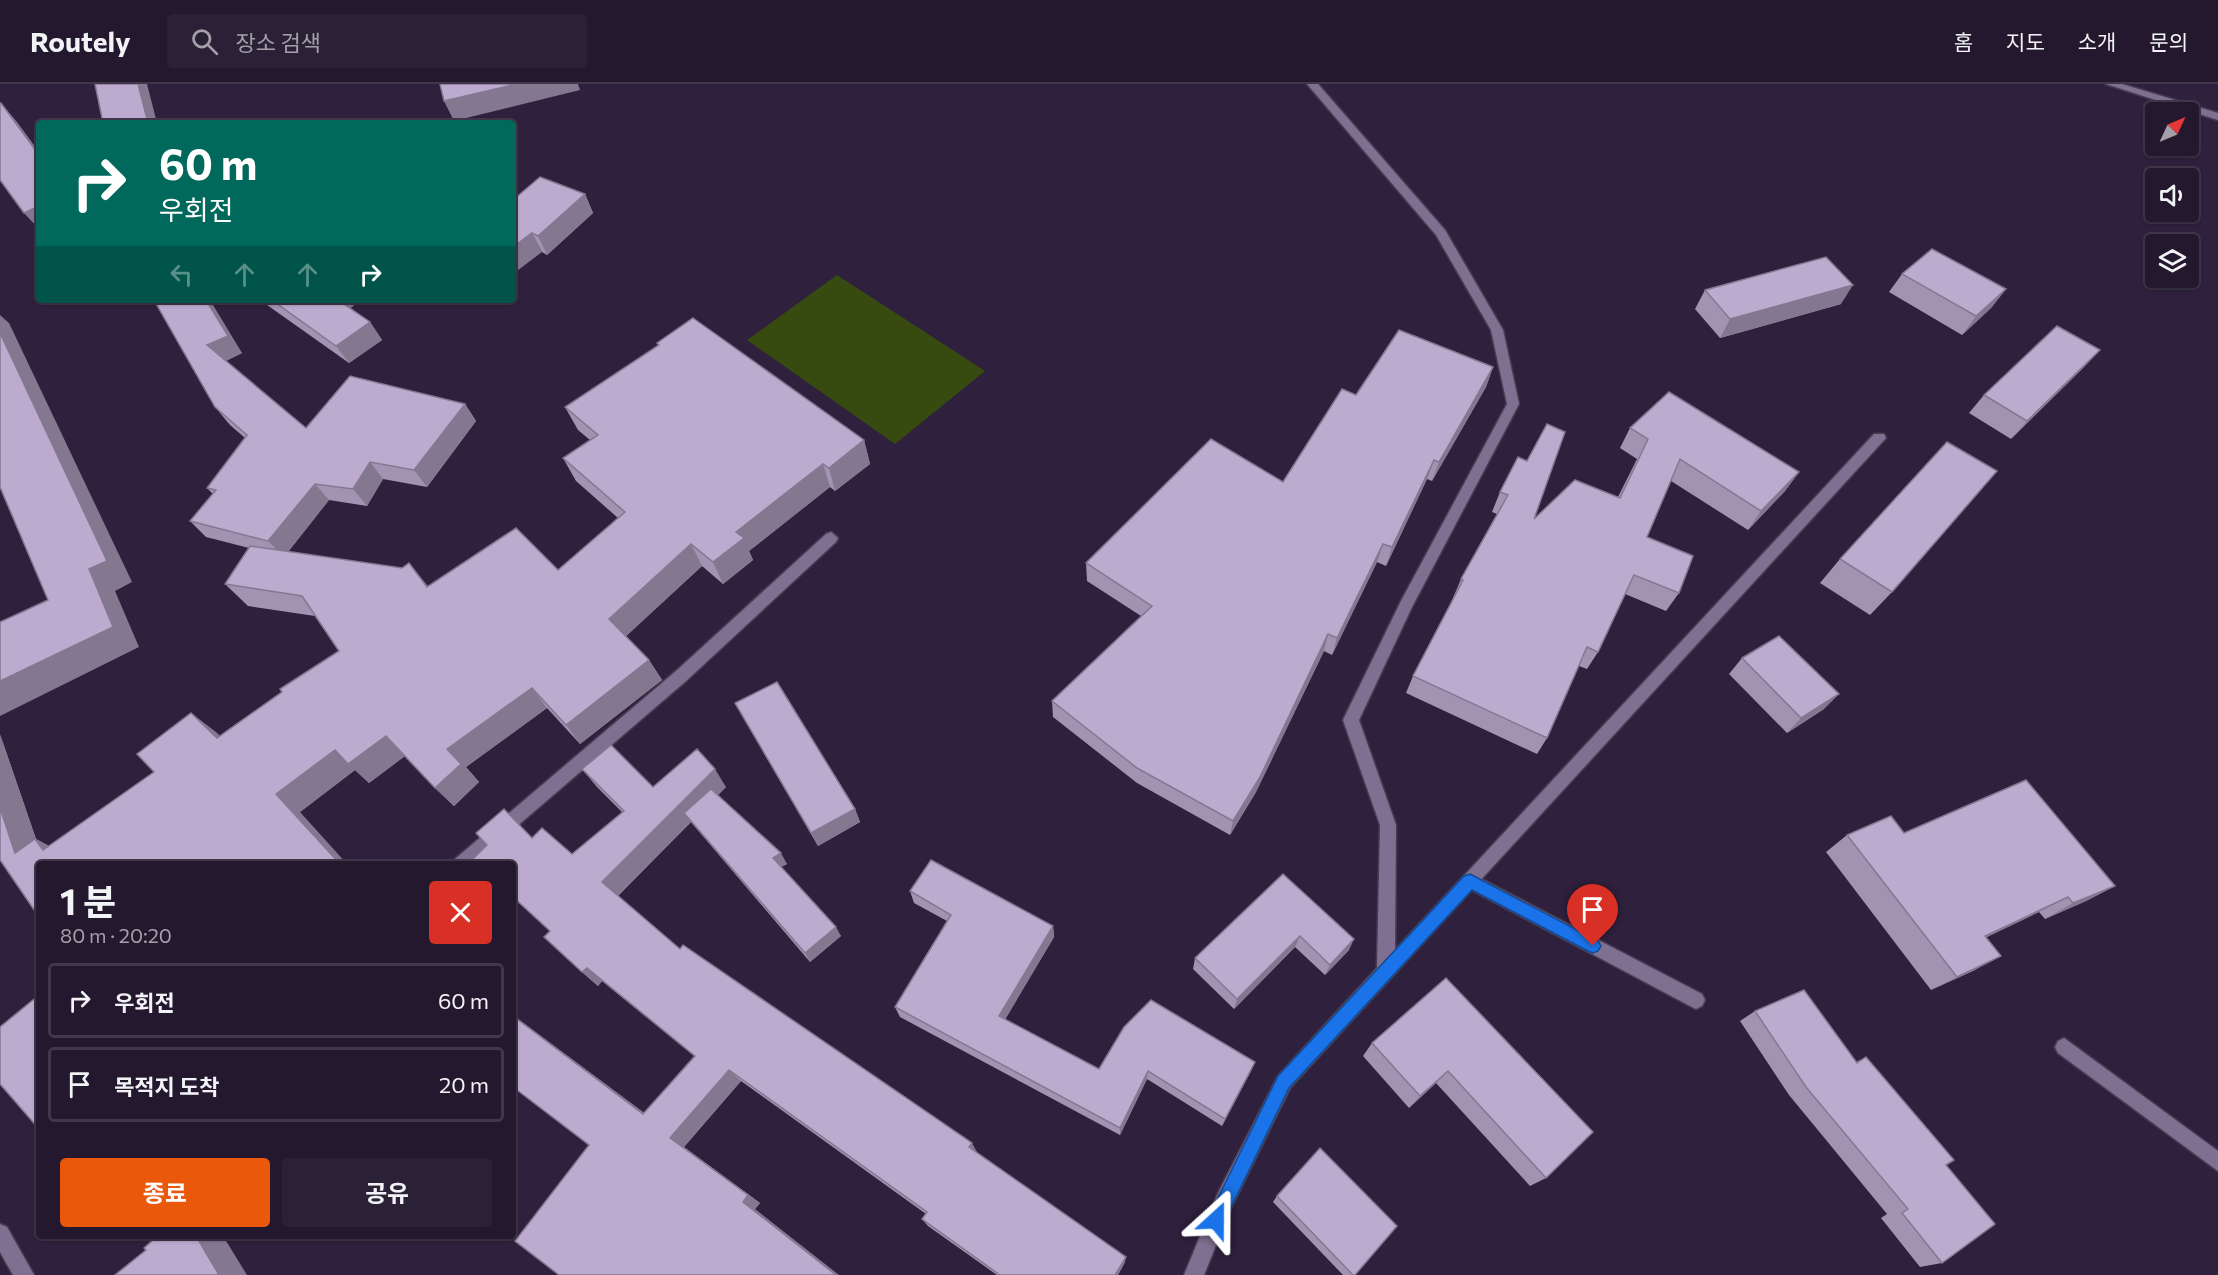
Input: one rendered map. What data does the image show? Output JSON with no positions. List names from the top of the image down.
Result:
{
  "north": "top right",
  "page": {
    "header": "Routely",
    "search": "장소 검색",
    "nav": [
      "홈",
      "지도",
      "소개",
      "문의"
    ],
    "turn": ["60 m", "우회전"],
    "heading": ["1 분", "80 m · 20:20"],
    "list": [
      {
        "name": "우회전",
        "value": "60 m"
      },
      {
        "name": "목적지 도착",
        "value": "20 m"
      }
    ],
    "buttons": ["종료", "공유"]
  }
}
